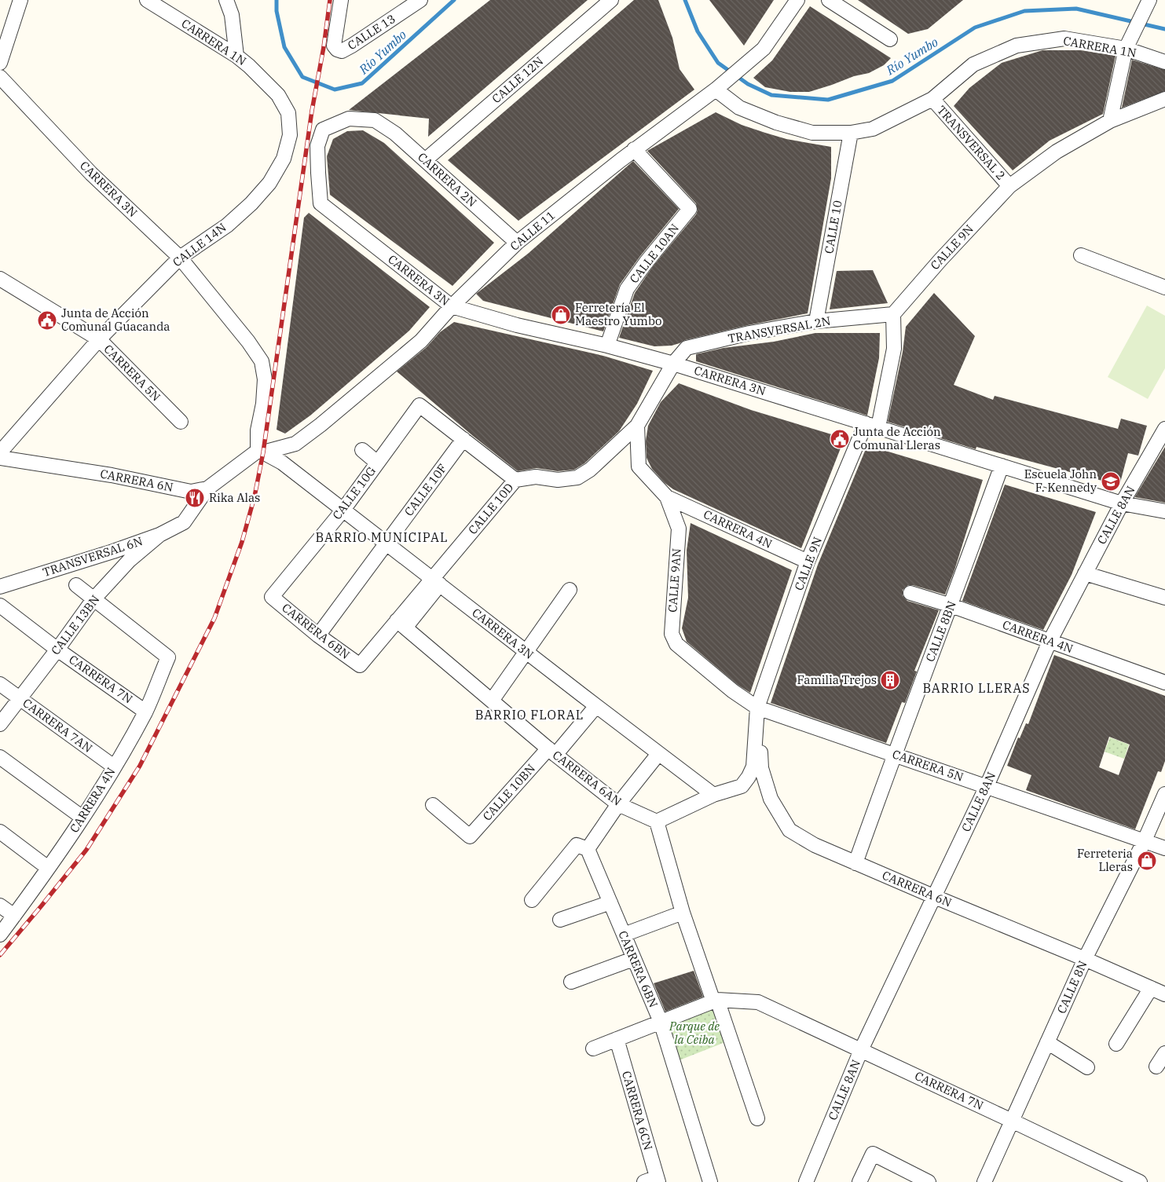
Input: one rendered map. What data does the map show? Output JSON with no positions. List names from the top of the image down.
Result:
{
  "streets": {
    "street": [
      "CALLE 13",
      "CARRERA 1N",
      "CALLE 12N",
      "TRANSVERSAL 2",
      "CARRERA 2N",
      "CARRERA 3N",
      "CALLE 10",
      "CALLE 11",
      "CALLE 14N",
      "CALLE 9N",
      "CALLE 10AN",
      "TRANSVERSAL 2N",
      "CARRERA 5N",
      "CARRERA 6N",
      "CALLE 10F",
      "CALLE 10G",
      "CALLE 10D",
      "CALLE 8AN",
      "CARRERA 4N",
      "TRANSVERSAL 6N",
      "CALLE 9AN",
      "CALLE 13BN",
      "CARRERA 6BN",
      "CALLE 8BN",
      "CARRERA 7N",
      "CARRERA 7AN",
      "CARRERA 6AN",
      "CALLE 10BN",
      "CALLE 8N",
      "CARRERA 6CN"
    ]
  },
  "crossings": [
    ["CARRERA 1N", "TRANSVERSAL 2"],
    ["CARRERA 1N", "CALLE 10"],
    ["CARRERA 1N", "CALLE 11"],
    ["CARRERA 1N", "CALLE 14N"],
    ["CALLE 12N", "CARRERA 2N"],
    ["TRANSVERSAL 2", "CALLE 9N"],
    ["CARRERA 2N", "CARRERA 3N"],
    ["CARRERA 2N", "CALLE 11"],
    ["CARRERA 3N", "CALLE 11"],
    ["CARRERA 3N", "CALLE 14N"],
    ["CARRERA 3N", "CALLE 9N"],
    ["CARRERA 3N", "CALLE 10AN"],
    ["CARRERA 3N", "TRANSVERSAL 2N"],
    ["CARRERA 3N", "CARRERA 6N"],
    ["CARRERA 3N", "CALLE 10F"],
    ["CARRERA 3N", "CALLE 10G"],
    ["CARRERA 3N", "CALLE 10D"],
    ["CARRERA 3N", "CALLE 8AN"],
    ["CARRERA 3N", "CALLE 8BN"],
    ["CARRERA 3N", "CALLE 10BN"],
    ["CALLE 10", "TRANSVERSAL 2N"],
    ["CALLE 11", "CALLE 10AN"],
    ["CALLE 11", "CARRERA 6N"],
    ["CALLE 14N", "CARRERA 5N"],
    ["CALLE 9N", "TRANSVERSAL 2N"],
    ["CALLE 9N", "CARRERA 5N"],
    ["CALLE 9N", "CARRERA 6N"],
    ["CALLE 9N", "CARRERA 4N"],
    ["CALLE 9N", "CALLE 9AN"],
    ["TRANSVERSAL 2N", "CALLE 10D"],
    ["CARRERA 5N", "CARRERA 6N"],
    ["CARRERA 5N", "CALLE 8AN"],
    ["CARRERA 5N", "CALLE 9AN"],
    ["CARRERA 5N", "CALLE 8BN"],
    ["CARRERA 5N", "CALLE 8N"],
    ["CARRERA 6N", "CALLE 8AN"],
    ["CARRERA 6N", "TRANSVERSAL 6N"],
    ["CARRERA 6N", "CALLE 9AN"],
    ["CARRERA 6N", "CALLE 8BN"],
    ["CARRERA 6N", "CALLE 8N"],
    ["CALLE 10F", "CALLE 10G"],
    ["CALLE 10F", "CARRERA 6BN"],
    ["CALLE 10G", "CARRERA 6BN"],
    ["CALLE 10D", "CALLE 9AN"],
    ["CALLE 10D", "CARRERA 6BN"],
    ["CALLE 10D", "CARRERA 6AN"],
    ["CALLE 8AN", "CARRERA 4N"],
    ["CALLE 8AN", "CARRERA 7N"],
    ["CARRERA 4N", "CALLE 9AN"],
    ["CARRERA 4N", "CALLE 13BN"],
    ["CARRERA 4N", "CALLE 8BN"],
    ["CARRERA 4N", "CARRERA 7N"],
    ["CARRERA 4N", "CARRERA 7AN"],
    ["TRANSVERSAL 6N", "CALLE 13BN"],
    ["CALLE 13BN", "CARRERA 7N"],
    ["CALLE 13BN", "CARRERA 7AN"],
    ["CARRERA 7N", "CALLE 8N"],
    ["CARRERA 6AN", "CALLE 10BN"]
  ],
  "districts": ["BARRIO MUNICIPAL", "BARRIO LLERAS", "BARRIO FLORAL"],
  "water": ["Río Yumbo"],
  "parks": ["Parque de la Ceiba"],
  "places": {
    "shop": ["Ferretería El Maestro Yumbo", "Ferreteria Lleras"],
    "public building": ["Junta de Acción Comunal Guacanda", "Junta de Acción Comunal Lleras"],
    "school or university": ["Escuela John F. Kennedy"],
    "restaurant": ["Rika Alas"],
    "building": ["Familia Trejos"]
  }
}
